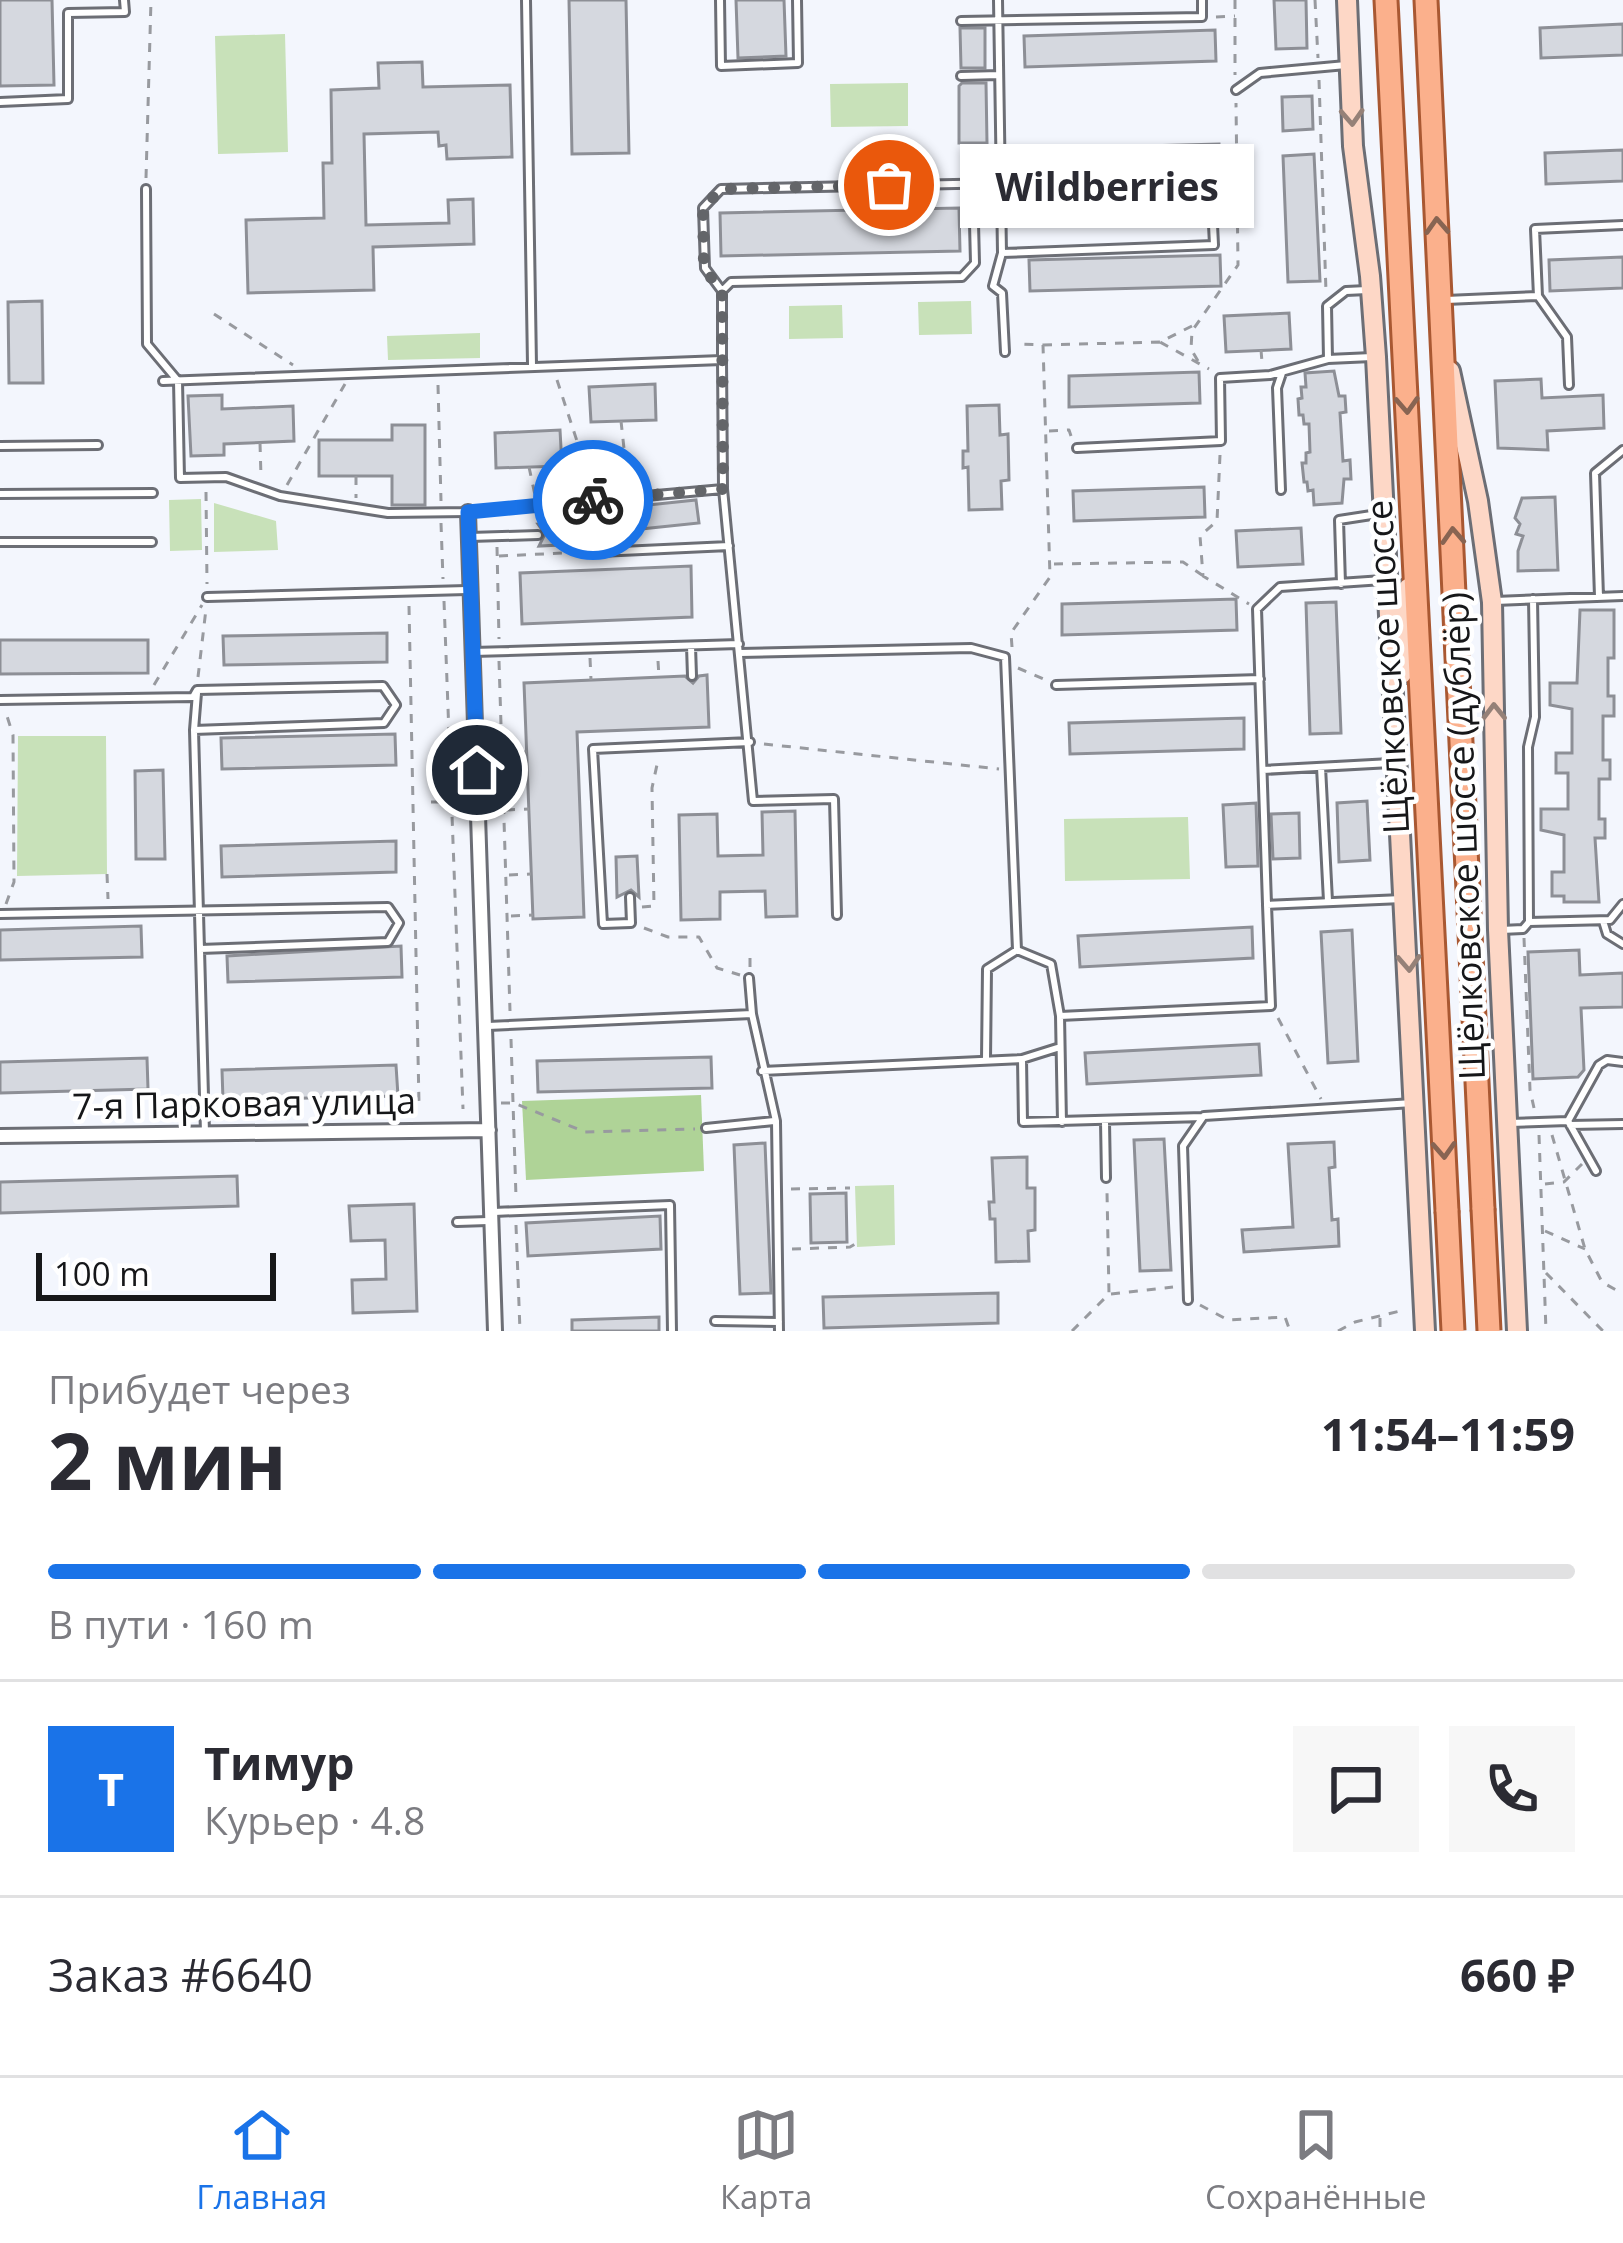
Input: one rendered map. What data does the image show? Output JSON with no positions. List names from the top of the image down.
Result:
{
  "streets": {
    "main road": ["Щёлковское шоссе", "Щёлковское шоссе (дублёр)"],
    "street": ["7-я Парковая улица"]
  },
  "crossings": [
    ["Щёлковское шоссе", "Щёлковское шоссе (дублёр)"]
  ],
  "places": ["Wildberries"],
  "scale_bar": "100 m",
  "page": {
    "bubble": "Wildberries",
    "scale": "100 m",
    "heading": ["2 мин", "Прибудет через", "11:54–11:59"],
    "panel": [
      "Тимур",
      "Курьер · 4.8",
      "Заказ #6640",
      "660 ₽"
    ],
    "bar": "В пути · 160 m",
    "round": "Т",
    "tabs": ["Главная", "Карта", "Сохранённые"]
  }
}
